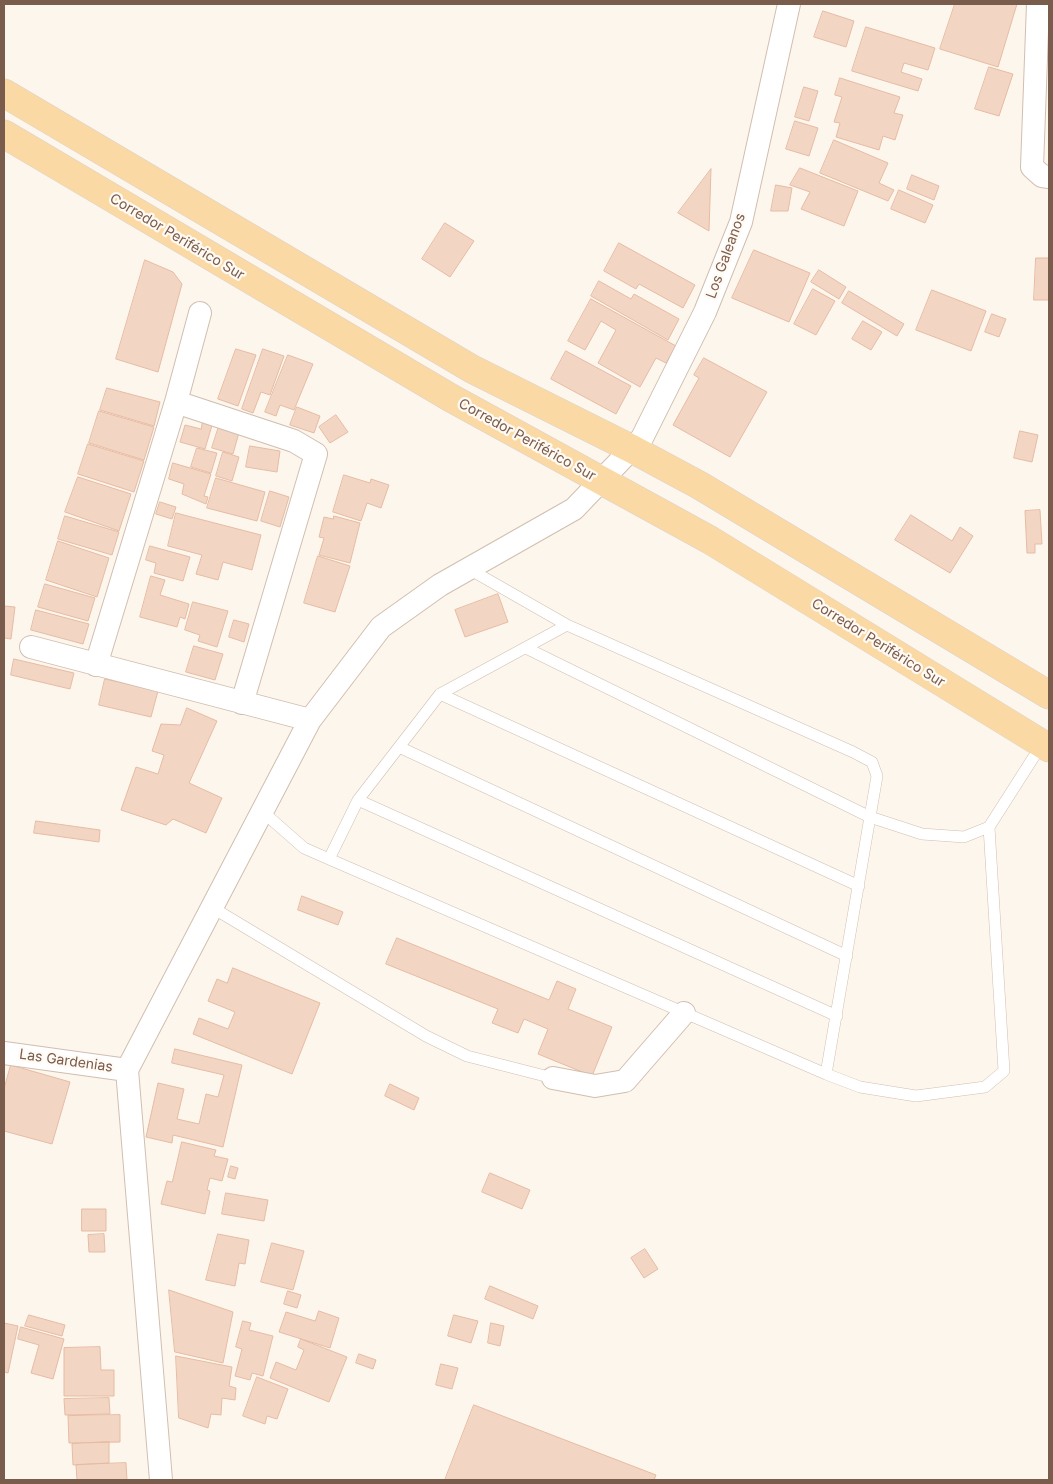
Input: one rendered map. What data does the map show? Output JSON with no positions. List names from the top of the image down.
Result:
{
  "streets": {
    "main road": ["Corredor Periférico Sur"],
    "street": ["Los Galeanos", "Las Gardenias"]
  },
  "crossings": [
    ["Corredor Periférico Sur", "Los Galeanos"],
    ["Los Galeanos", "Las Gardenias"]
  ]
}
